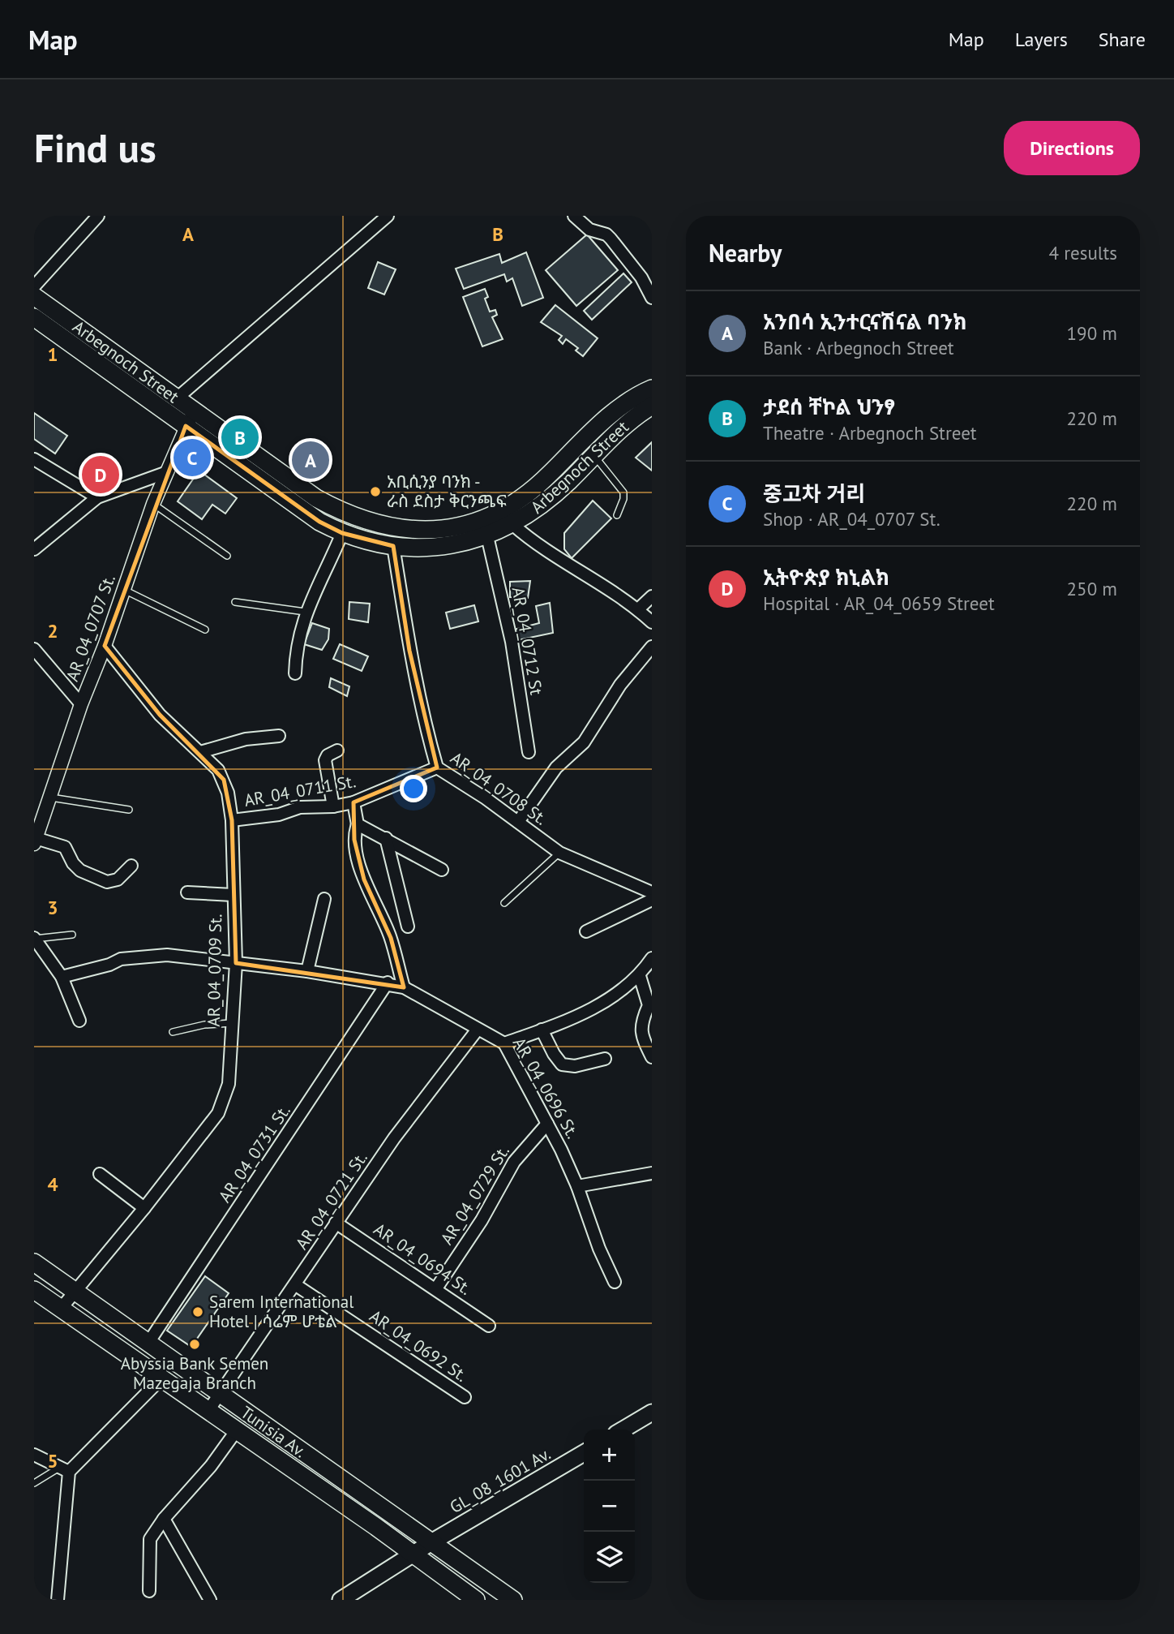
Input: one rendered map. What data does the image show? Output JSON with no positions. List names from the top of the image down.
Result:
{
  "streets": {
    "main road": ["Arbegnoch Street", "Tunisia Av.", "GL_08_1601 Av."],
    "street": [
      "AR_04_0707 St.",
      "AR_04_0712 St",
      "AR_04_0708 St.",
      "AR_04_0711 St.",
      "AR_04_0709 St.",
      "AR_04_0696 St.",
      "AR_04_0731 St.",
      "AR_04_0729 St.",
      "AR_04_0721 St.",
      "AR_04_0694 St.",
      "AR_04_0692 St."
    ]
  },
  "crossings": [
    ["Arbegnoch Street", "AR_04_0707 St."],
    ["Arbegnoch Street", "AR_04_0712 St"],
    ["Arbegnoch Street", "AR_04_0708 St."],
    ["AR_04_0707 St.", "AR_04_0709 St."],
    ["AR_04_0708 St.", "AR_04_0711 St."],
    ["AR_04_0711 St.", "AR_04_0709 St."],
    ["AR_04_0709 St.", "AR_04_0696 St."],
    ["AR_04_0709 St.", "Tunisia Av."],
    ["AR_04_0696 St.", "AR_04_0731 St."],
    ["AR_04_0696 St.", "AR_04_0729 St."],
    ["AR_04_0696 St.", "AR_04_0721 St."],
    ["AR_04_0731 St.", "Tunisia Av."],
    ["AR_04_0729 St.", "AR_04_0694 St."],
    ["AR_04_0721 St.", "AR_04_0694 St."],
    ["AR_04_0721 St.", "AR_04_0692 St."],
    ["AR_04_0721 St.", "Tunisia Av."],
    ["Tunisia Av.", "GL_08_1601 Av."]
  ],
  "places": ["አቢሲንያ ባንክ - ራስ ደስታ ቅርንጫፍ", "Sarem International Hotel | ሳሬም ሆቴል", "Abyssia Bank Semen Mazegaja Branch"],
  "page": {
    "header": "Map",
    "nav": ["Map", "Layers", "Share"],
    "buttons": "Directions",
    "title": "Find us",
    "heading": ["Nearby", "4 results"],
    "list": [
      {
        "mark": "A",
        "name": "አንበሳ ኢንተርናሽናል ባንክ",
        "note": "Bank · Arbegnoch Street",
        "value": "190 m"
      },
      {
        "mark": "B",
        "name": "ታደሰ ቸኮል ህንፃ",
        "note": "Theatre · Arbegnoch Street",
        "value": "220 m"
      },
      {
        "mark": "C",
        "name": "중고차 거리",
        "note": "Shop · AR_04_0707 St.",
        "value": "220 m"
      },
      {
        "mark": "D",
        "name": "ኢትዮጵያ ክኒልክ",
        "note": "Hospital · AR_04_0659 Street",
        "value": "250 m"
      }
    ],
    "pins": [
      "B",
      "C",
      "A",
      "D"
    ],
    "map_buttons": ["+", "−"]
  },
  "grid": {
    "columns": ["A", "B"],
    "rows": [
      "1",
      "2",
      "3",
      "4",
      "5"
    ]
  }
}
